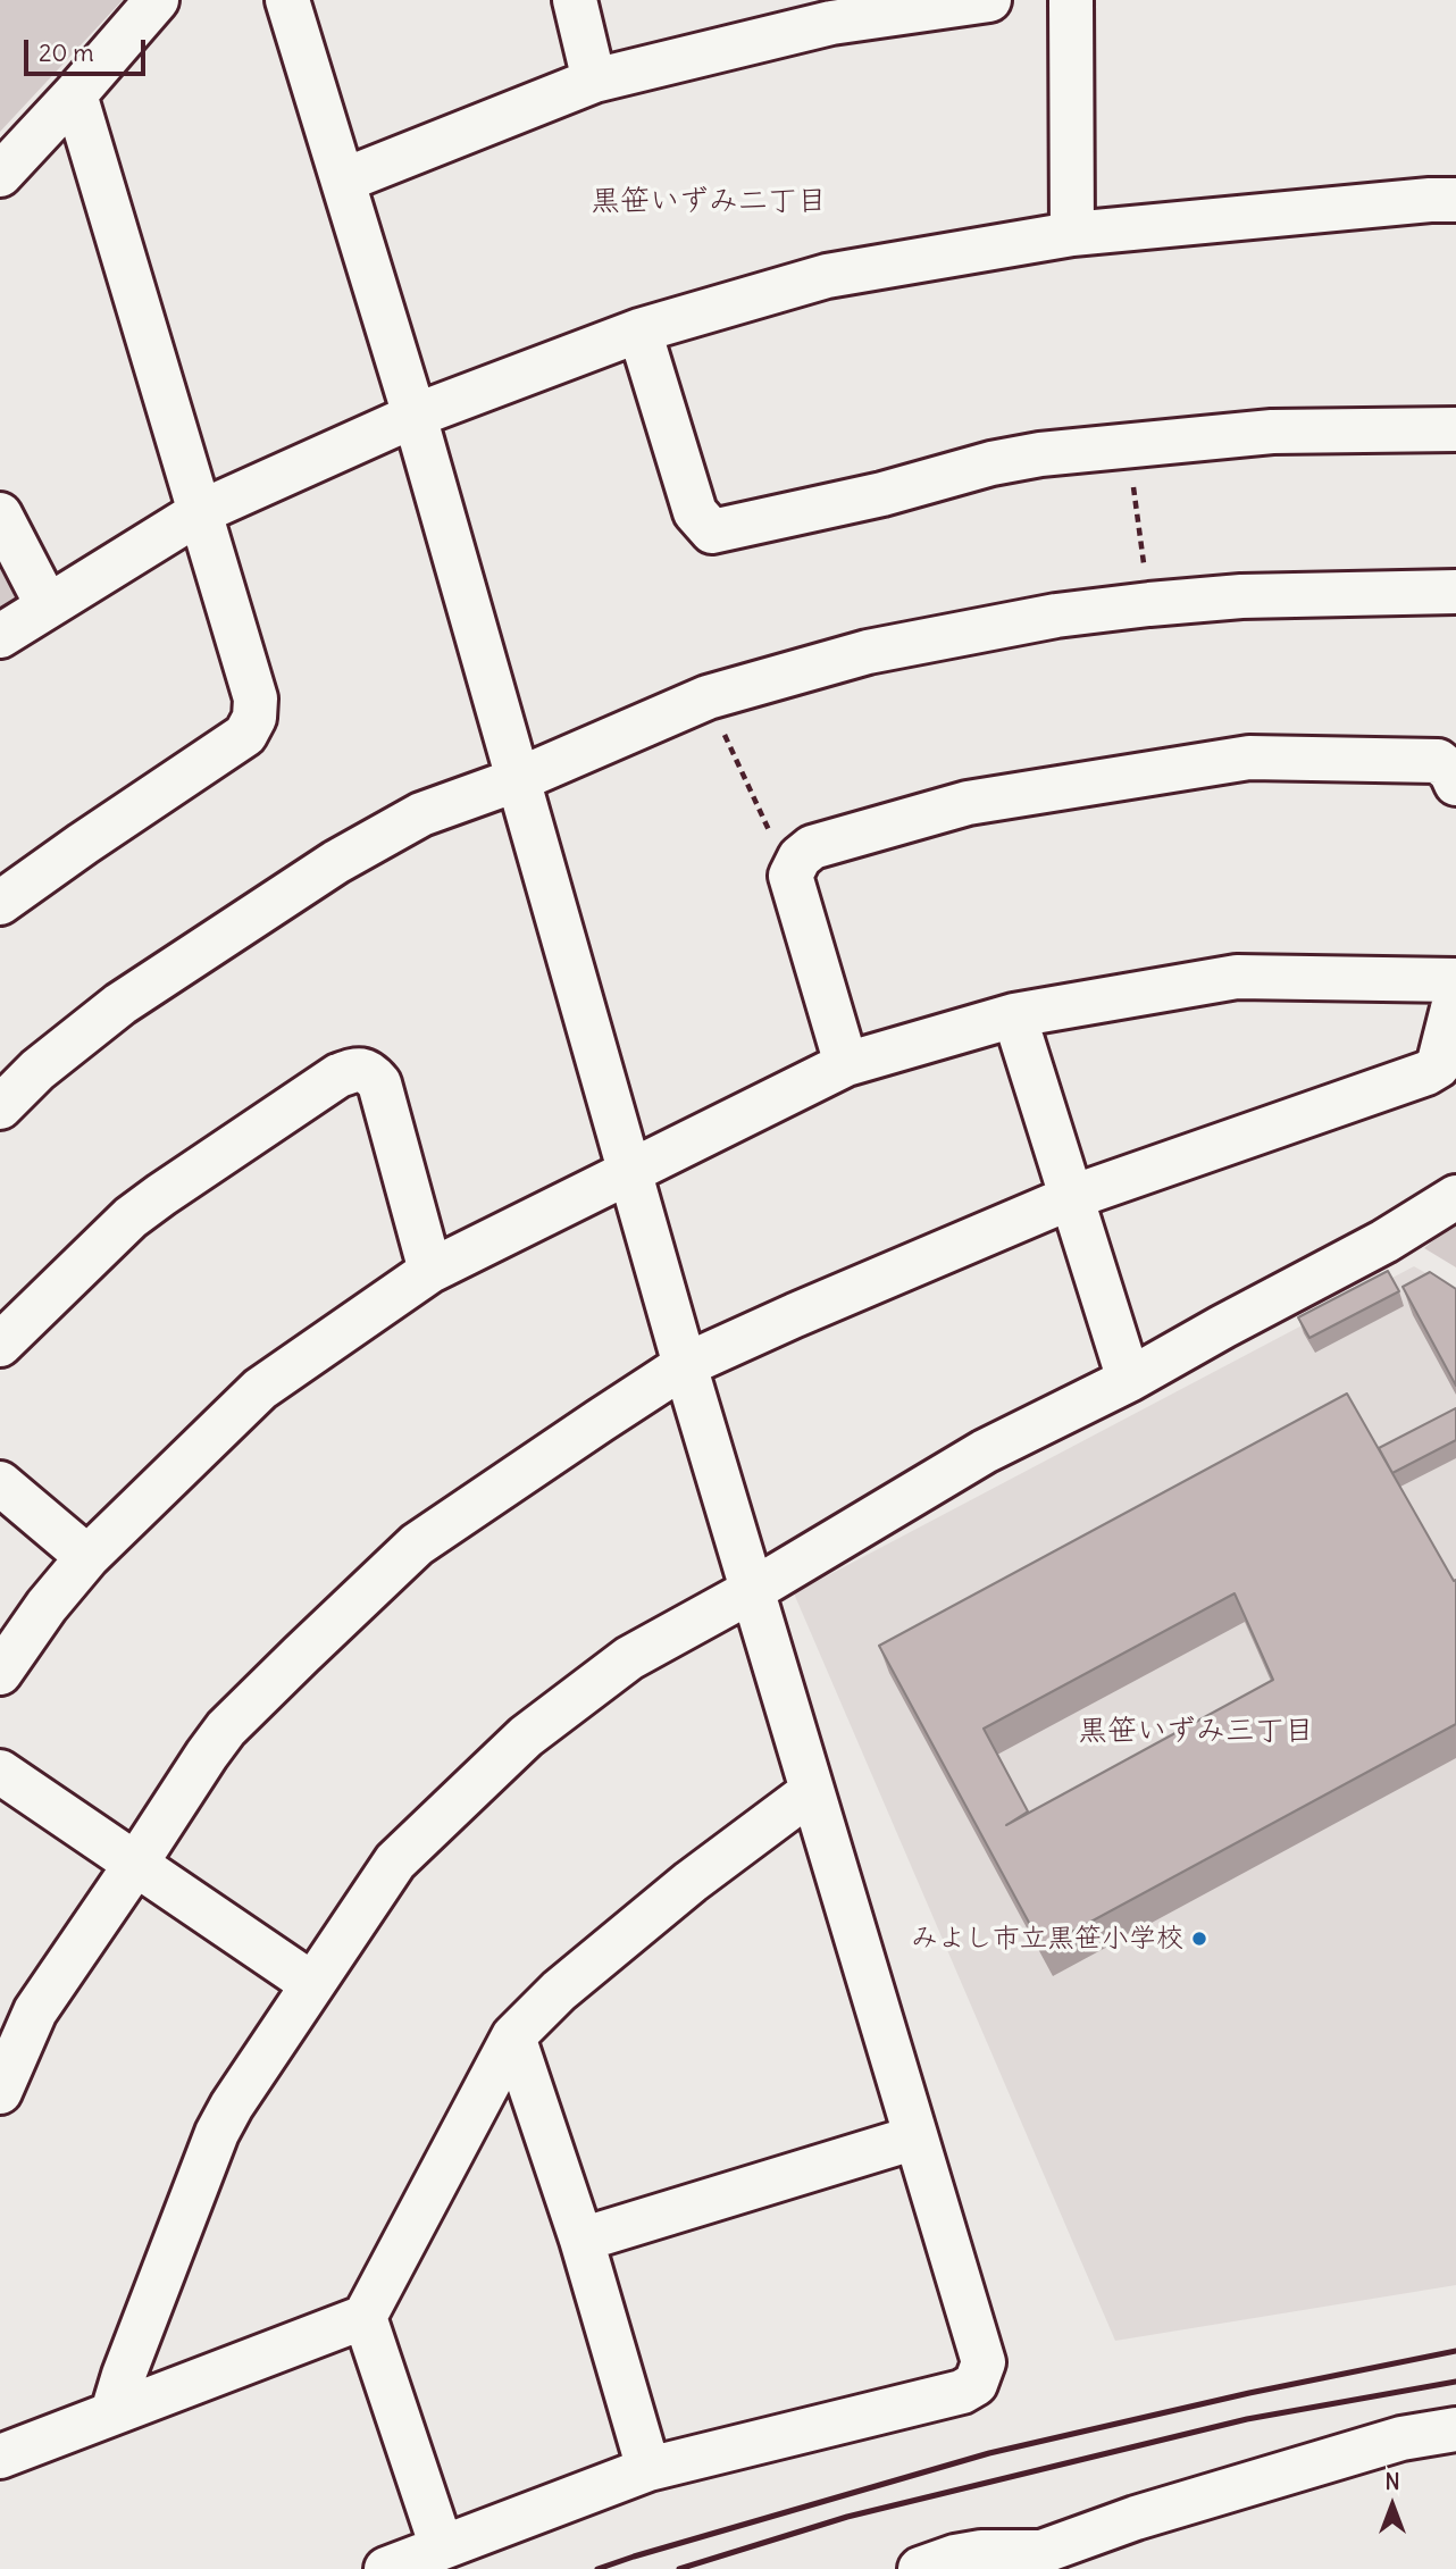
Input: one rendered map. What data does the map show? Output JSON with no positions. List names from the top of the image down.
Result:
{
  "districts": ["黒笹いずみ二丁目", "黒笹いずみ三丁目"],
  "places": ["みよし市立黒笹小学校"],
  "scale_bar": "20 m",
  "north": "top"
}
